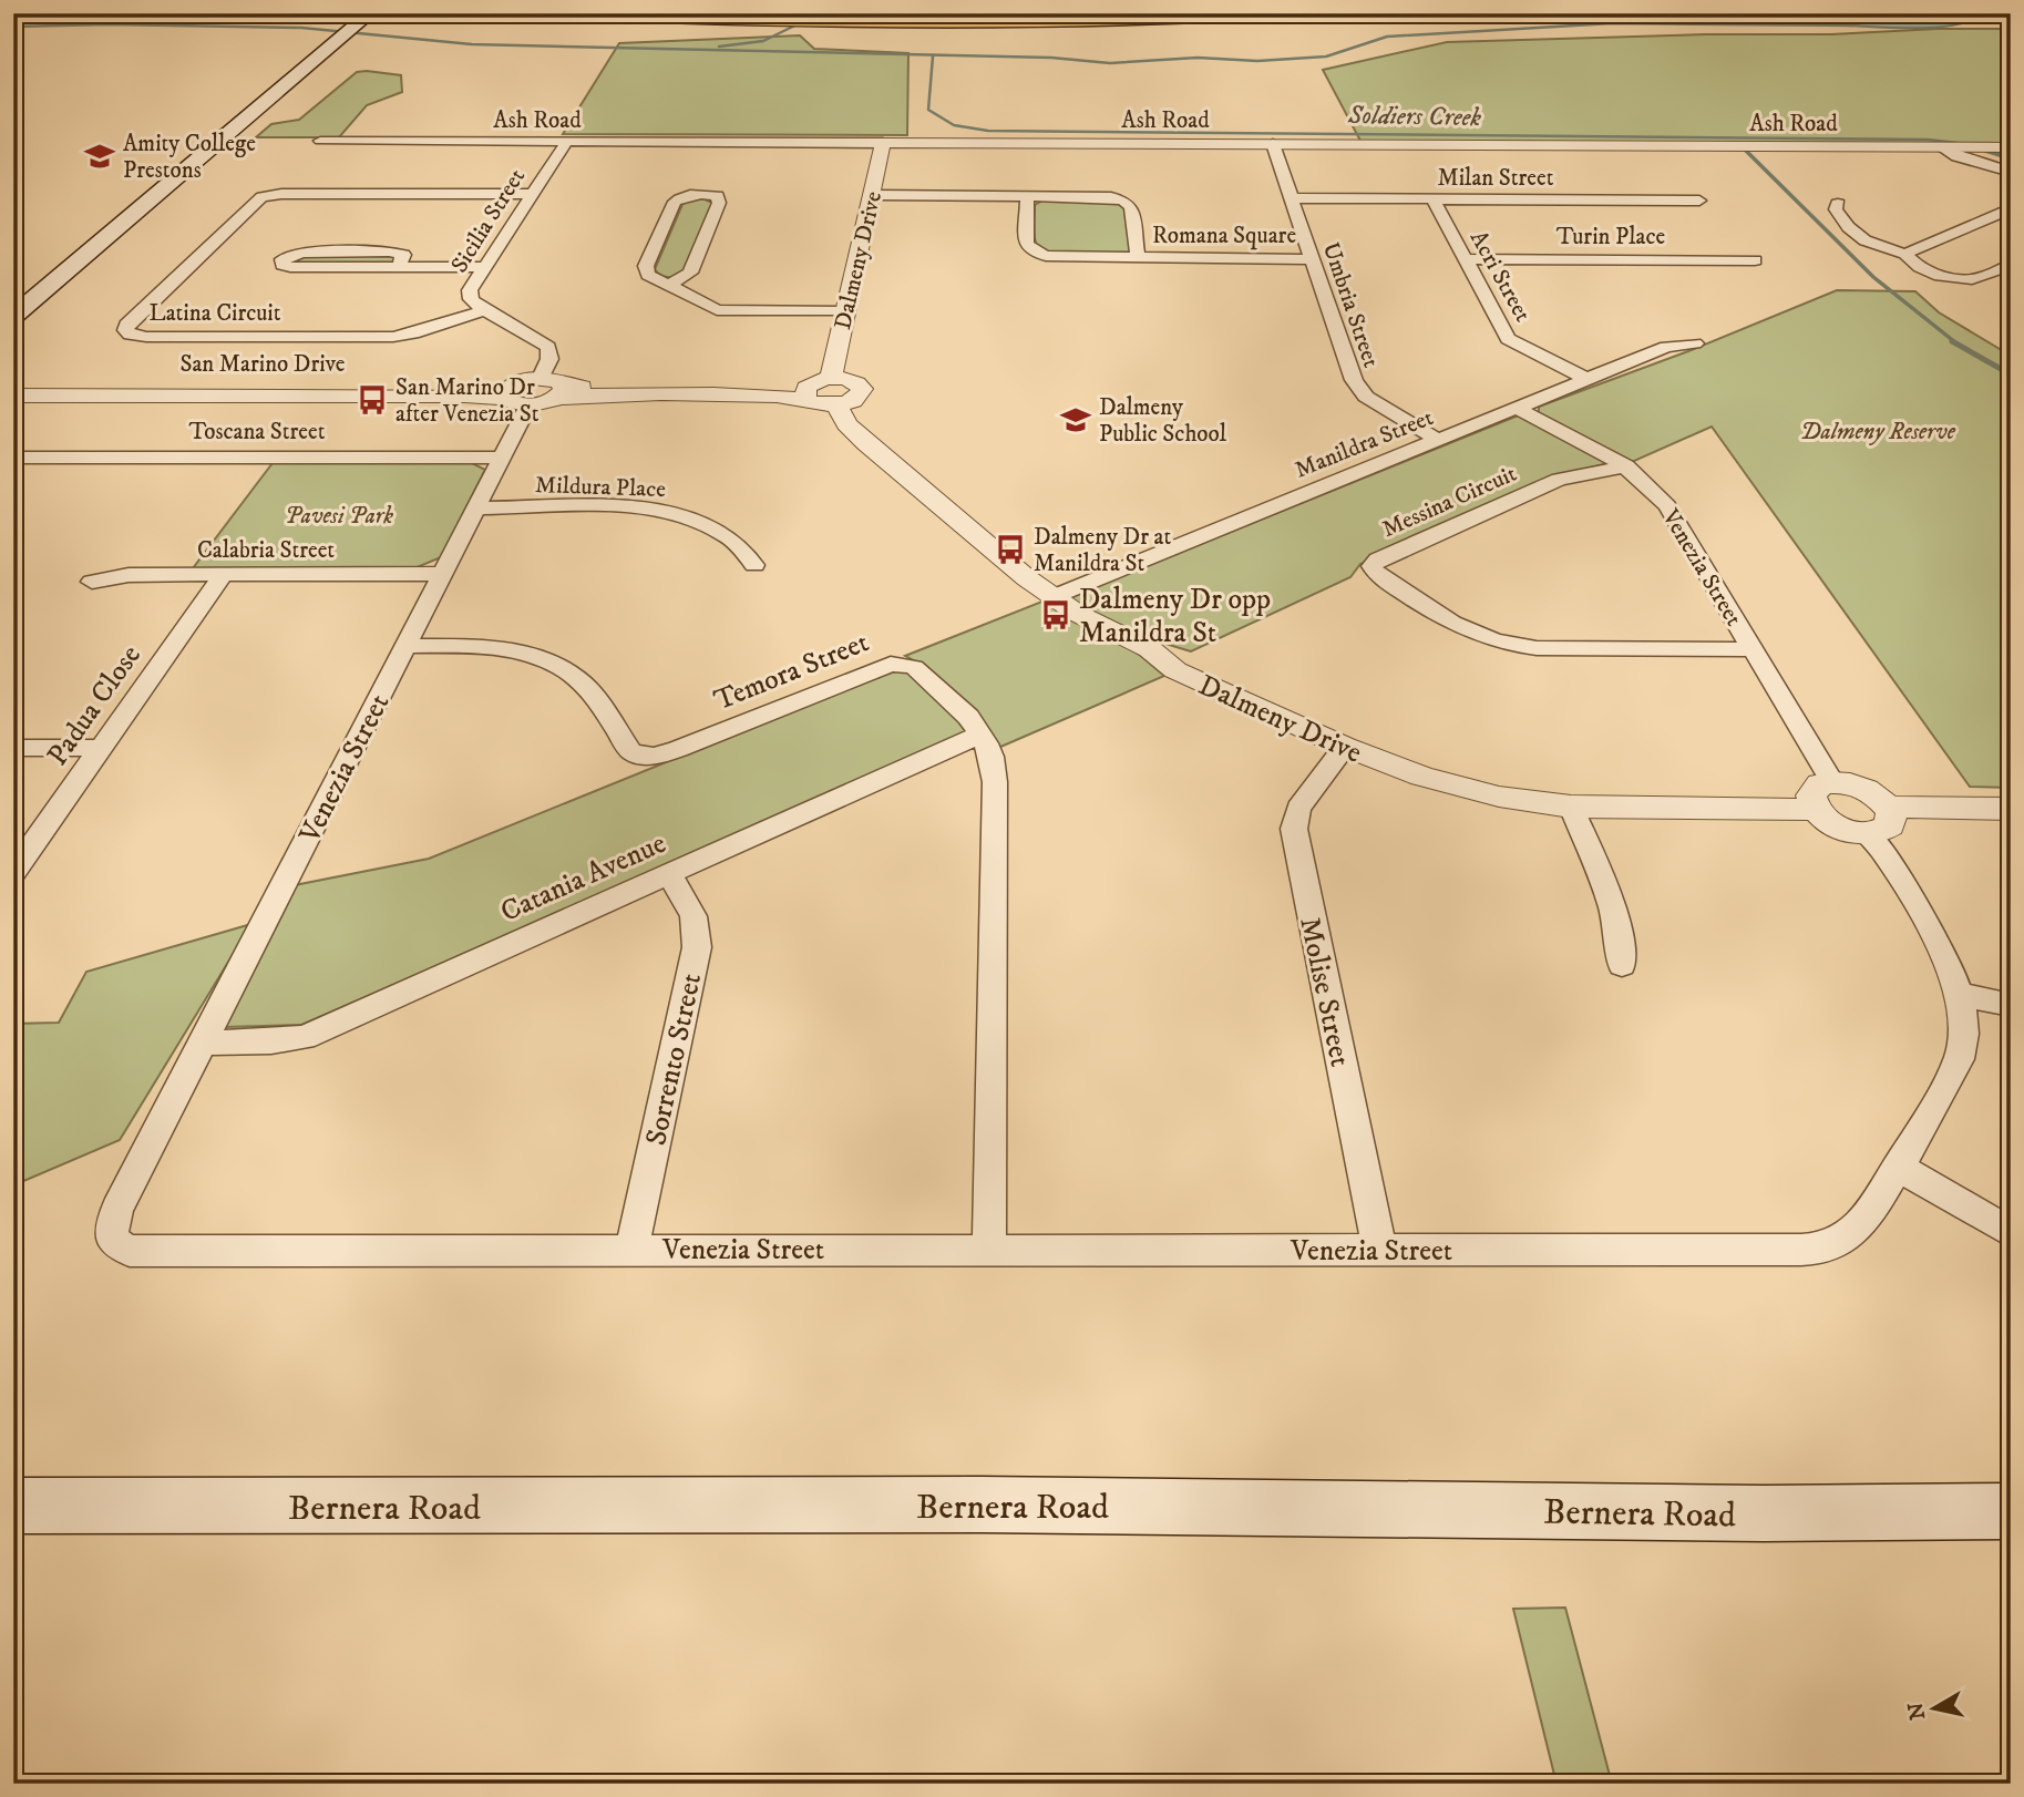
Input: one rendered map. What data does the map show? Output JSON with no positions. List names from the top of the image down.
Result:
{
  "streets": {
    "main road": ["Bernera Road"],
    "street": [
      "Ash Road",
      "Milan Street",
      "Sicilia Street",
      "Romana Square",
      "Turin Place",
      "Dalmeny Drive",
      "Acri Street",
      "Umbria Street",
      "Latina Circuit",
      "San Marino Drive",
      "Toscana Street",
      "Manildra Street",
      "Mildura Place",
      "Messina Circuit",
      "Calabria Street",
      "Venezia Street",
      "Temora Street",
      "Padua Close",
      "Catania Avenue",
      "Molise Street",
      "Sorrento Street"
    ]
  },
  "crossings": [
    ["Ash Road", "Sicilia Street"],
    ["Ash Road", "Dalmeny Drive"],
    ["Ash Road", "Umbria Street"],
    ["Milan Street", "Acri Street"],
    ["Milan Street", "Umbria Street"],
    ["Sicilia Street", "Latina Circuit"],
    ["Sicilia Street", "San Marino Drive"],
    ["Sicilia Street", "Venezia Street"],
    ["Romana Square", "Dalmeny Drive"],
    ["Romana Square", "Umbria Street"],
    ["Turin Place", "Acri Street"],
    ["Dalmeny Drive", "San Marino Drive"],
    ["Dalmeny Drive", "Manildra Street"],
    ["Dalmeny Drive", "Molise Street"],
    ["Acri Street", "Manildra Street"],
    ["Umbria Street", "Manildra Street"],
    ["San Marino Drive", "Venezia Street"],
    ["Toscana Street", "Venezia Street"],
    ["Manildra Street", "Venezia Street"],
    ["Mildura Place", "Venezia Street"],
    ["Messina Circuit", "Venezia Street"],
    ["Calabria Street", "Venezia Street"],
    ["Calabria Street", "Padua Close"],
    ["Venezia Street", "Temora Street"],
    ["Venezia Street", "Catania Avenue"],
    ["Venezia Street", "Molise Street"],
    ["Venezia Street", "Sorrento Street"],
    ["Temora Street", "Catania Avenue"],
    ["Catania Avenue", "Sorrento Street"]
  ],
  "water": ["Soldiers Creek"],
  "parks": ["Dalmeny Reserve", "Pavesi Park"],
  "places": {
    "school or university": ["Amity College Prestons", "Dalmeny Public School"],
    "bus stop": ["San Marino Dr after Venezia St", "Dalmeny Dr at Manildra St", "Dalmeny Dr opp Manildra St"]
  },
  "north": "left"
}
